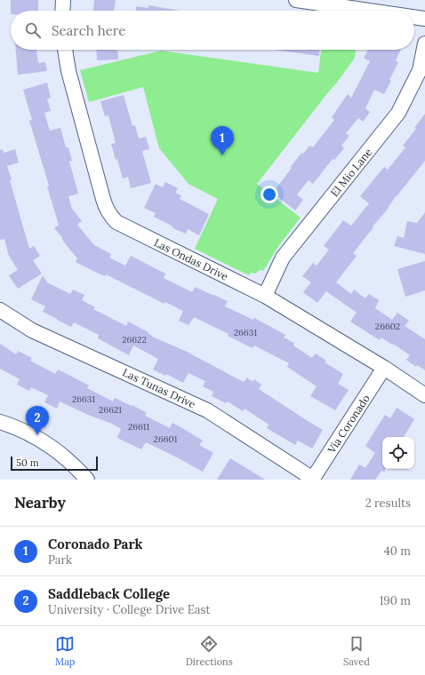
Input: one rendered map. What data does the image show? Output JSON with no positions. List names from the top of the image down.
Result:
{
  "streets": {
    "street": [
      "El Mio Lane",
      "Las Ondas Drive",
      "Las Tunas Drive",
      "Via Coronado"
    ]
  },
  "crossings": [
    ["El Mio Lane", "Las Ondas Drive"],
    ["Las Ondas Drive", "Via Coronado"],
    ["Las Tunas Drive", "Via Coronado"]
  ],
  "house_numbers": [
    "26602",
    "26631",
    "26622",
    "26631",
    "26621",
    "26611",
    "26601"
  ],
  "scale_bar": "50 m",
  "page": {
    "search": "Search here",
    "pins": ["1", "2"],
    "scale": "50 m",
    "heading": ["Nearby", "2 results"],
    "list": [
      {
        "mark": "1",
        "name": "Coronado Park",
        "note": "Park",
        "value": "40 m"
      },
      {
        "mark": "2",
        "name": "Saddleback College",
        "note": "University · College Drive East",
        "value": "190 m"
      }
    ],
    "nav": ["Map", "Directions", "Saved"]
  }
}
